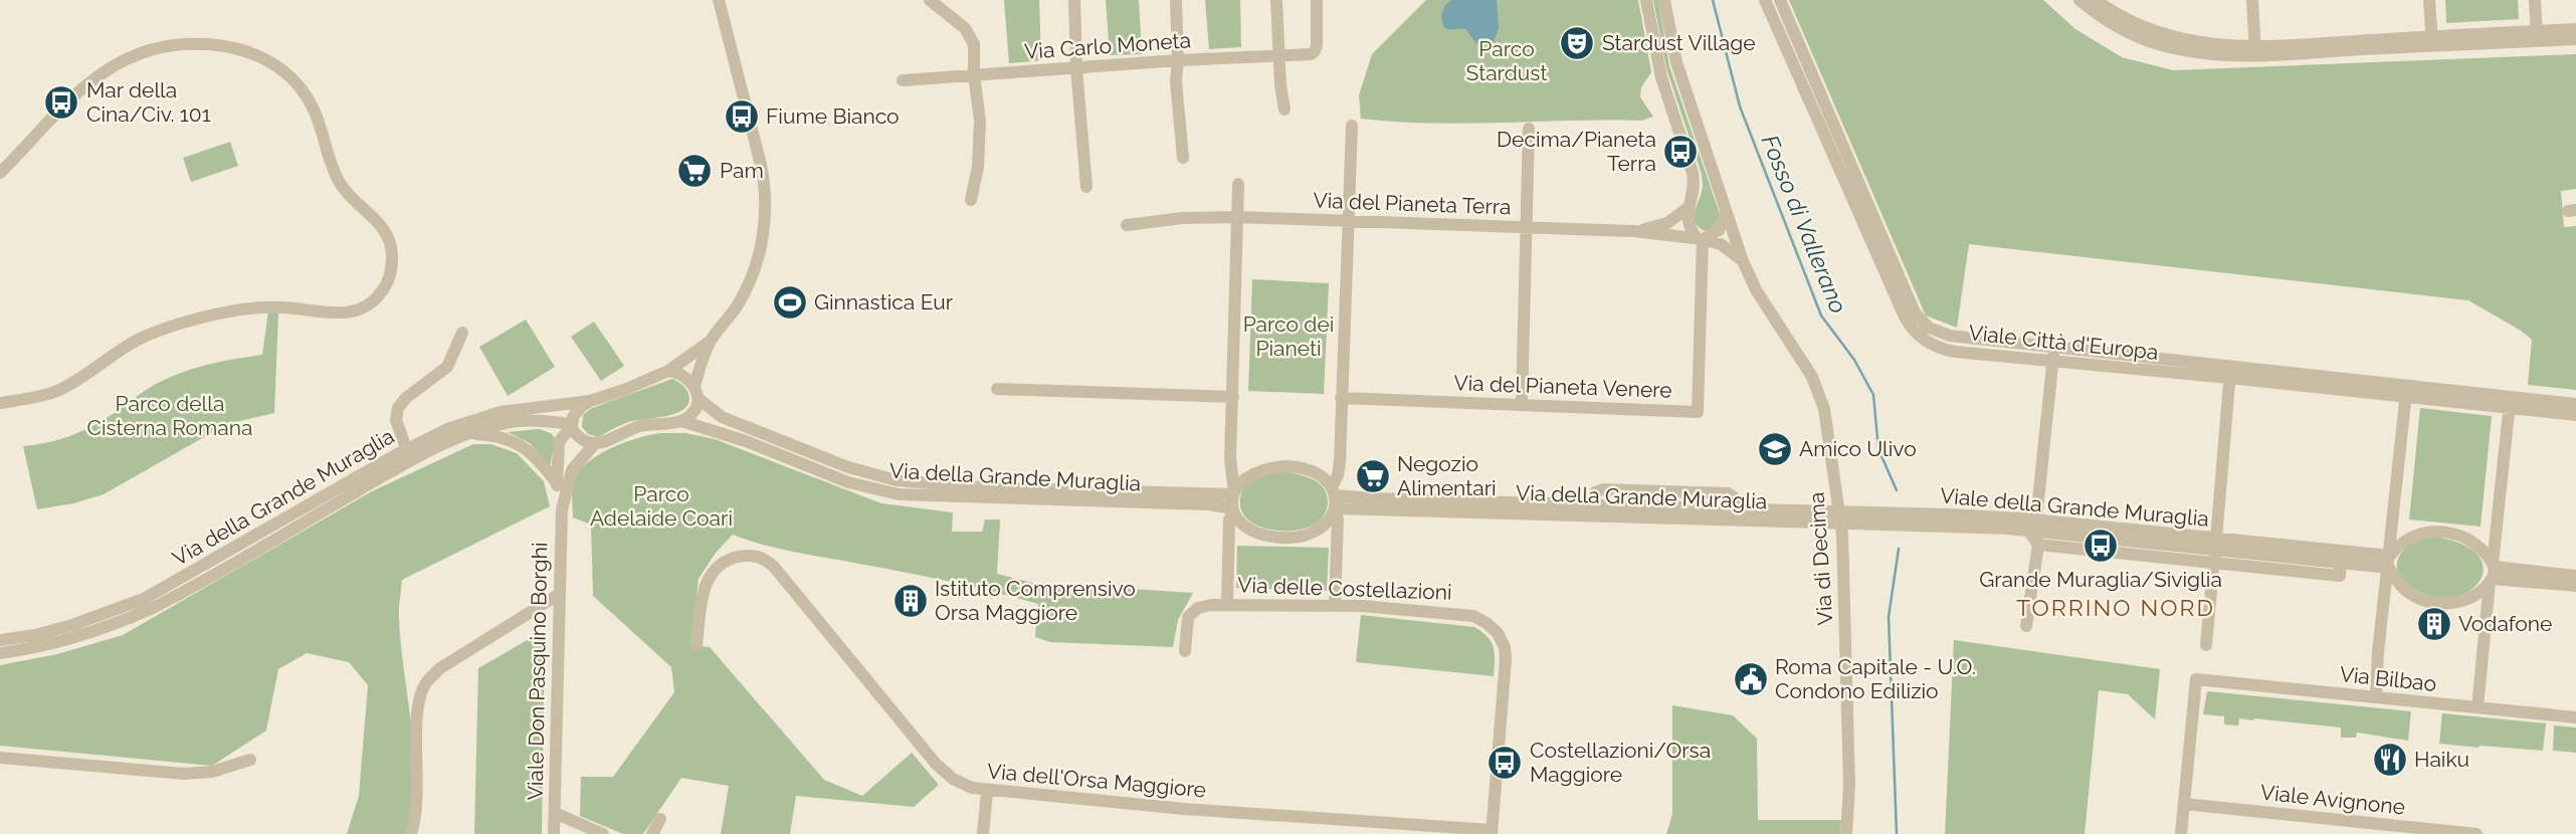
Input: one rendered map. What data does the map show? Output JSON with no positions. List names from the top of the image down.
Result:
{
  "streets": {
    "street": [
      "Via Carlo Moneta",
      "Via del Pianeta Terra",
      "Viale Città d'Europa",
      "Via del Pianeta Venere",
      "Via della Grande Muraglia",
      "Viale della Grande Muraglia",
      "Via di Decima",
      "Via delle Costellazioni",
      "Viale Don Pasquino Borghi",
      "Via Bilbao",
      "Via dell'Orsa Maggiore",
      "Viale Avignone"
    ]
  },
  "crossings": [
    ["Via del Pianeta Terra", "Via del Pianeta Venere"],
    ["Via della Grande Muraglia", "Viale della Grande Muraglia"],
    ["Via della Grande Muraglia", "Viale Don Pasquino Borghi"],
    ["Via delle Costellazioni", "Via dell'Orsa Maggiore"],
    ["Via Bilbao", "Viale Avignone"]
  ],
  "districts": ["TORRINO NORD"],
  "water": ["Fosso di Vallerano"],
  "parks": [
    "Parco Stardust",
    "Parco dei Pianeti",
    "Parco della Cisterna Romana",
    "Parco Adelaide Coari"
  ],
  "places": {
    "theatre": ["Stardust Village"],
    "bus stop": [
      "Mar della Cina/Civ. 101",
      "Fiume Bianco",
      "Decima/Pianeta Terra",
      "Grande Muraglia/Siviglia",
      "Costellazioni/Orsa Maggiore"
    ],
    "supermarket": ["Pam", "Negozio Alimentari"],
    "sports": ["Ginnastica Eur"],
    "school or university": ["Amico Ulivo"],
    "building": ["Istituto Comprensivo Orsa Maggiore", "Vodafone"],
    "public building": ["Roma Capitale - U.O. Condono Edilizio"],
    "restaurant": ["Haiku"]
  }
}
